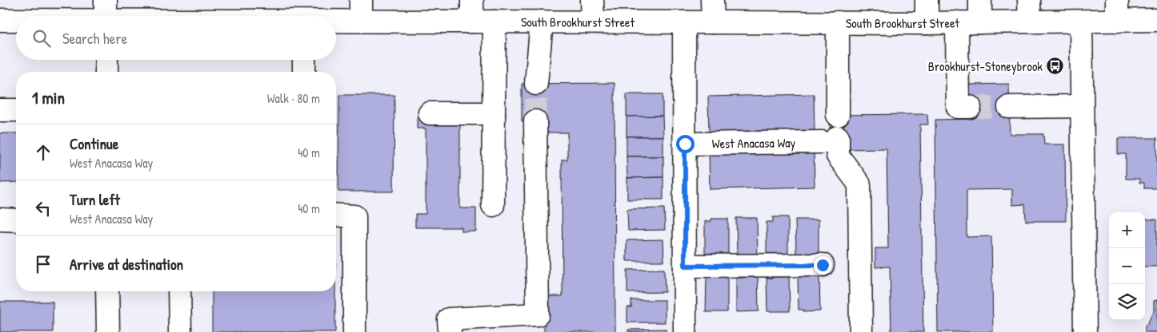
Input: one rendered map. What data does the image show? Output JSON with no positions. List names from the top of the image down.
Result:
{
  "streets": {
    "main road": ["South Brookhurst Street", "West Anacasa Way"]
  },
  "places": {
    "bus stop": ["Brookhurst-Stoneybrook"]
  },
  "page": {
    "search": "Search here",
    "heading": ["1 min", "Walk · 80 m"],
    "list": [
      ["Continue", "West Anacasa Way", "40 m"],
      ["Turn left", "West Anacasa Way", "40 m"],
      "Arrive at destination"
    ],
    "map_buttons": ["+", "−"]
  }
}
